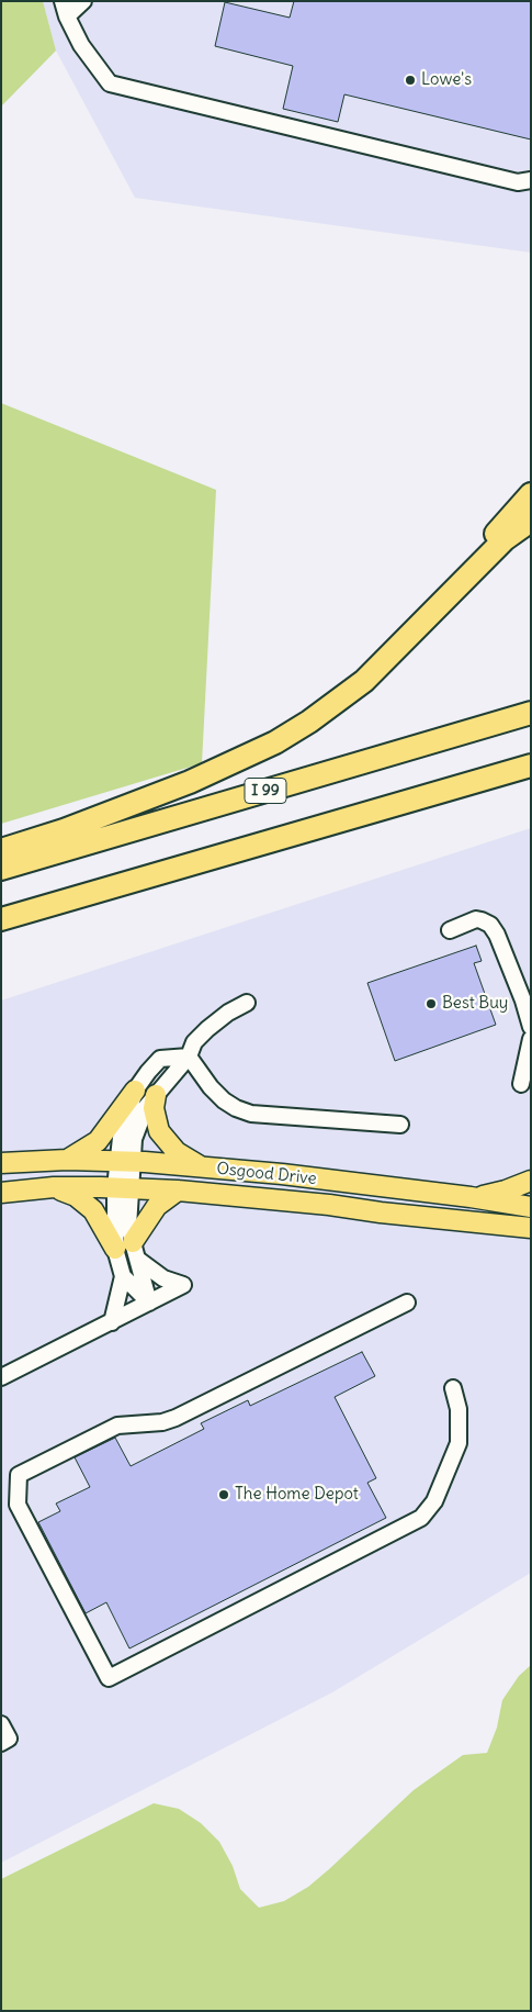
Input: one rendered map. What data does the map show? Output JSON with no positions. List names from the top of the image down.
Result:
{
  "streets": {
    "highway": ["I 99"],
    "main road": ["Osgood Drive"]
  },
  "places": ["Lowe's", "Best Buy", "The Home Depot"]
}
